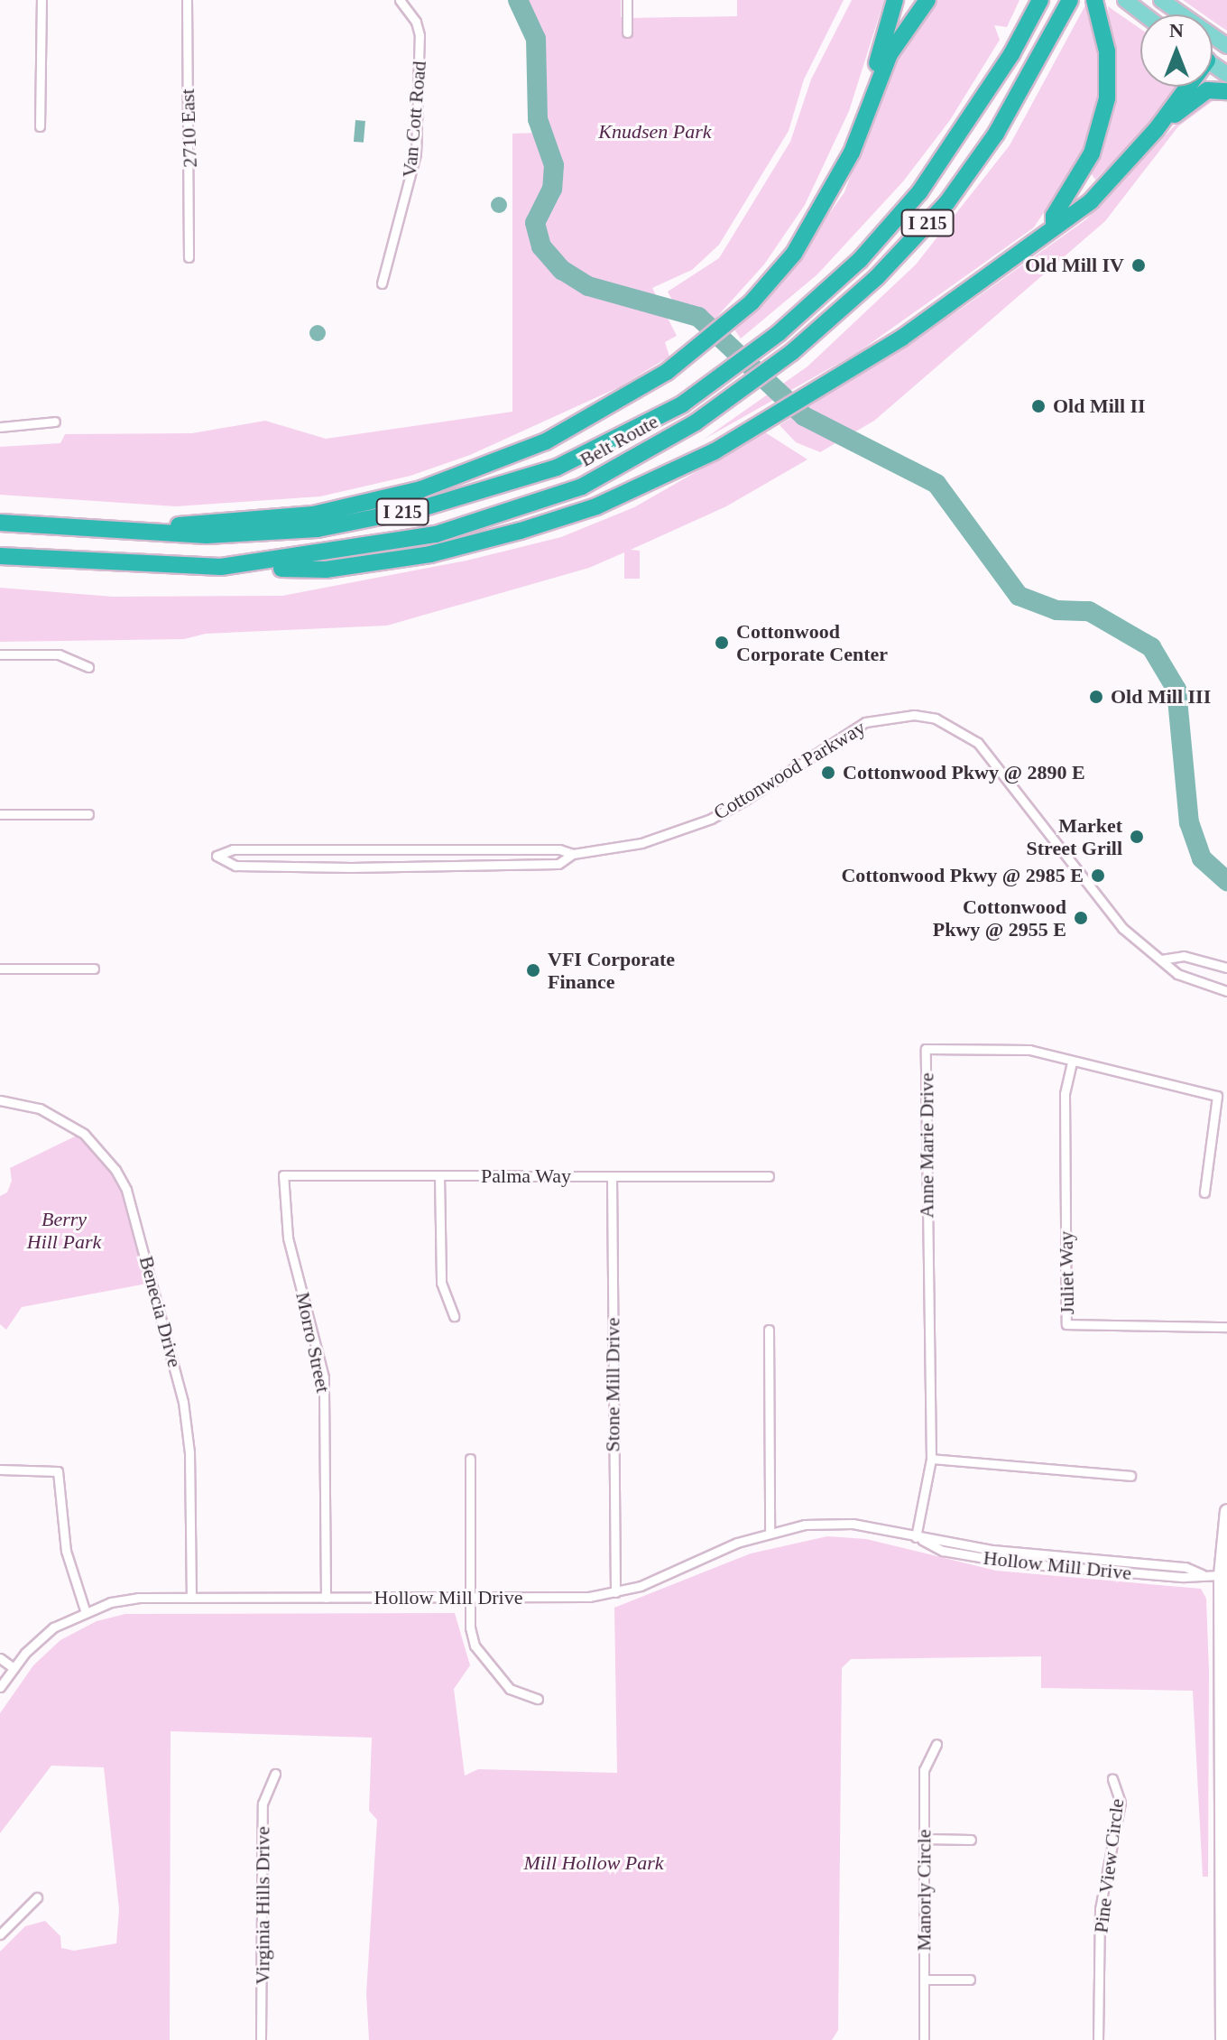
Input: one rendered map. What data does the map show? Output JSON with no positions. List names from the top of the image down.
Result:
{
  "streets": {
    "highway": ["I 215", "Belt Route"],
    "street": [
      "Van Cott Road",
      "2710 East",
      "Cottonwood Parkway",
      "Anne Marie Drive",
      "Palma Way",
      "Juliet Way",
      "Benecia Drive",
      "Morro Street",
      "Stone Mill Drive",
      "Hollow Mill Drive",
      "Pine View Circle",
      "Manorly Circle",
      "Virginia Hills Drive"
    ]
  },
  "crossings": [
    ["Anne Marie Drive", "Juliet Way"],
    ["Anne Marie Drive", "Hollow Mill Drive"],
    ["Palma Way", "Morro Street"],
    ["Palma Way", "Stone Mill Drive"],
    ["Benecia Drive", "Hollow Mill Drive"],
    ["Morro Street", "Hollow Mill Drive"],
    ["Stone Mill Drive", "Hollow Mill Drive"]
  ],
  "parks": ["Knudsen Park", "Berry Hill Park", "Mill Hollow Park"],
  "places": [
    "Old Mill IV",
    "Old Mill II",
    "Cottonwood Corporate Center",
    "Old Mill III",
    "Cottonwood Pkwy @ 2890 E",
    "Market Street Grill",
    "Cottonwood Pkwy @ 2985 E",
    "Cottonwood Pkwy @ 2955 E",
    "VFI Corporate Finance"
  ],
  "north": "top"
}
